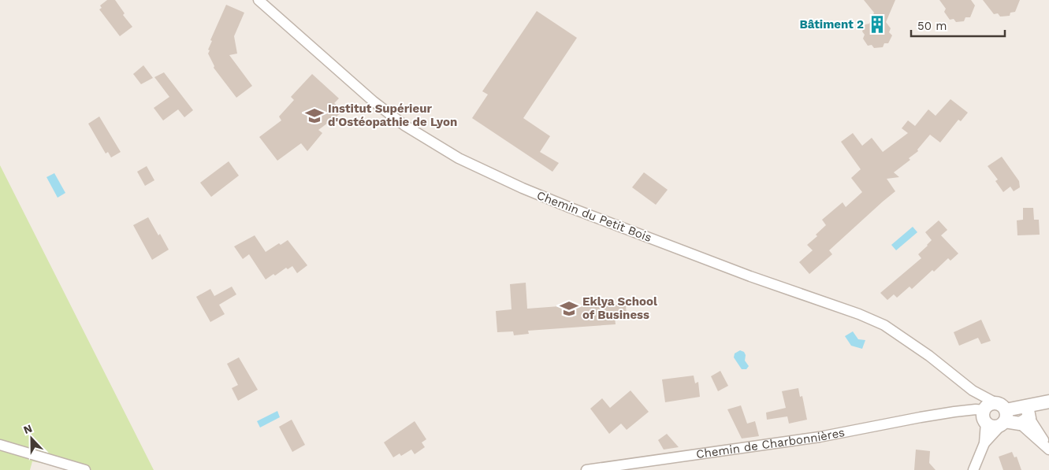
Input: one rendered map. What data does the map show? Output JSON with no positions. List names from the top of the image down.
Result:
{
  "streets": {
    "street": ["Chemin du Petit Bois", "Chemin de Charbonnières"]
  },
  "crossings": [
    ["Chemin du Petit Bois", "Chemin de Charbonnières"]
  ],
  "places": {
    "building": ["Bâtiment 2"],
    "school or university": ["Institut Supérieur d'Ostéopathie de Lyon", "Eklya School of Business"]
  },
  "scale_bar": "50 m",
  "north": "top"
}
